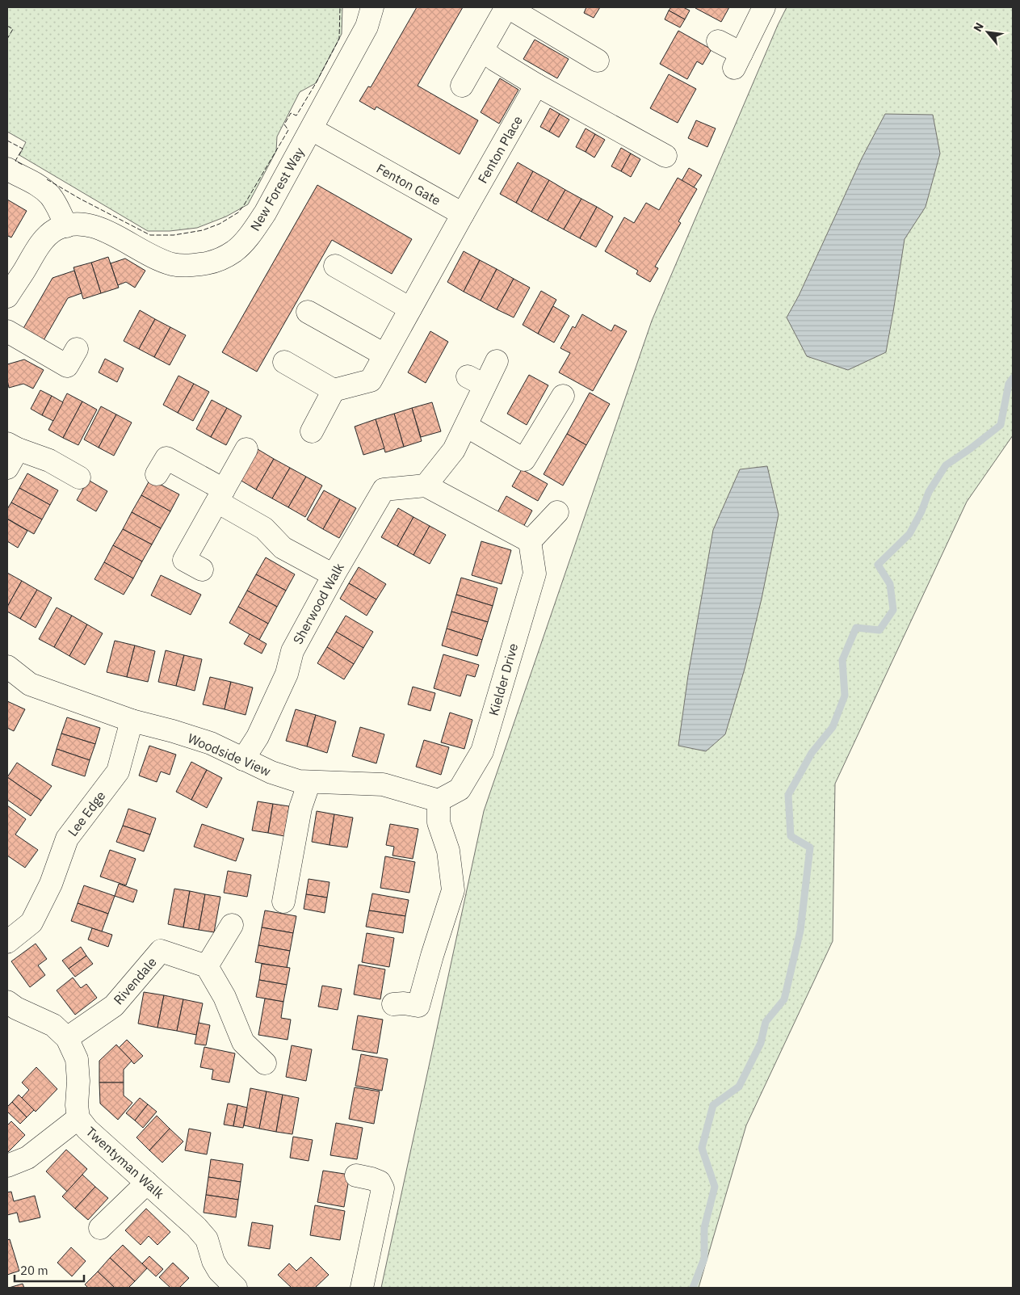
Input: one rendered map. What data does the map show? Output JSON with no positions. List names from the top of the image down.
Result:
{
  "streets": {
    "street": [
      "Fenton Place",
      "Fenton Gate",
      "New Forest Way",
      "Sherwood Walk",
      "Kielder Drive",
      "Woodside View",
      "Lee Edge",
      "Rivendale",
      "Twentyman Walk"
    ]
  },
  "crossings": [
    ["Fenton Place", "Fenton Gate"],
    ["Fenton Gate", "New Forest Way"],
    ["Sherwood Walk", "Woodside View"],
    ["Kielder Drive", "Woodside View"],
    ["Woodside View", "Lee Edge"],
    ["Rivendale", "Twentyman Walk"]
  ],
  "scale_bar": "20 m",
  "north": "top left"
}
